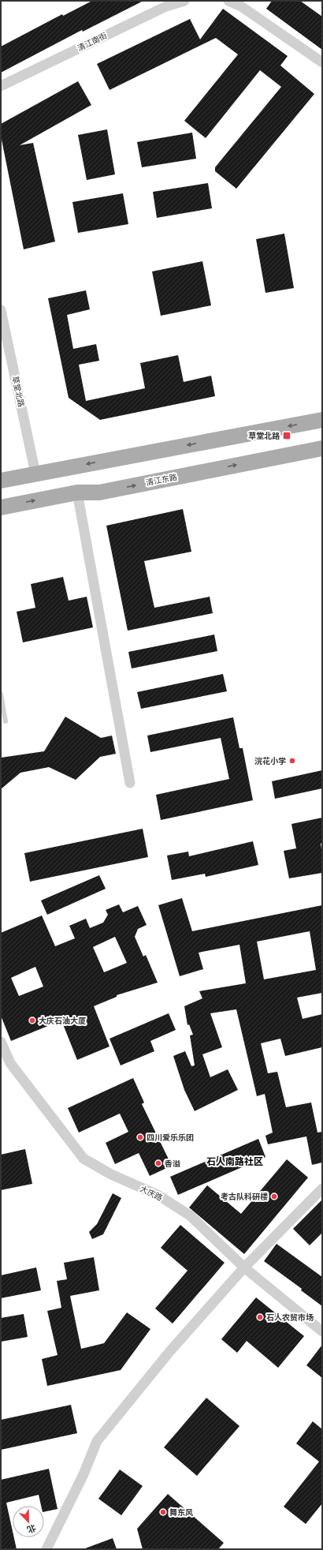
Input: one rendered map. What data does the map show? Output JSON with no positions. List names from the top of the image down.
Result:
{
  "streets": {
    "main road": ["清江东路"],
    "street": ["清江南街", "草堂北路", "大庆路"]
  },
  "districts": ["石人南路社区"],
  "places": {
    "transit": ["草堂北路"],
    "other": [
      "浣花小学",
      "大庆石油大厦",
      "四川爱乐乐团",
      "香溢",
      "考古队科研楼",
      "石人农贸市场",
      "舞东风"
    ]
  },
  "north": "bottom right"
}
